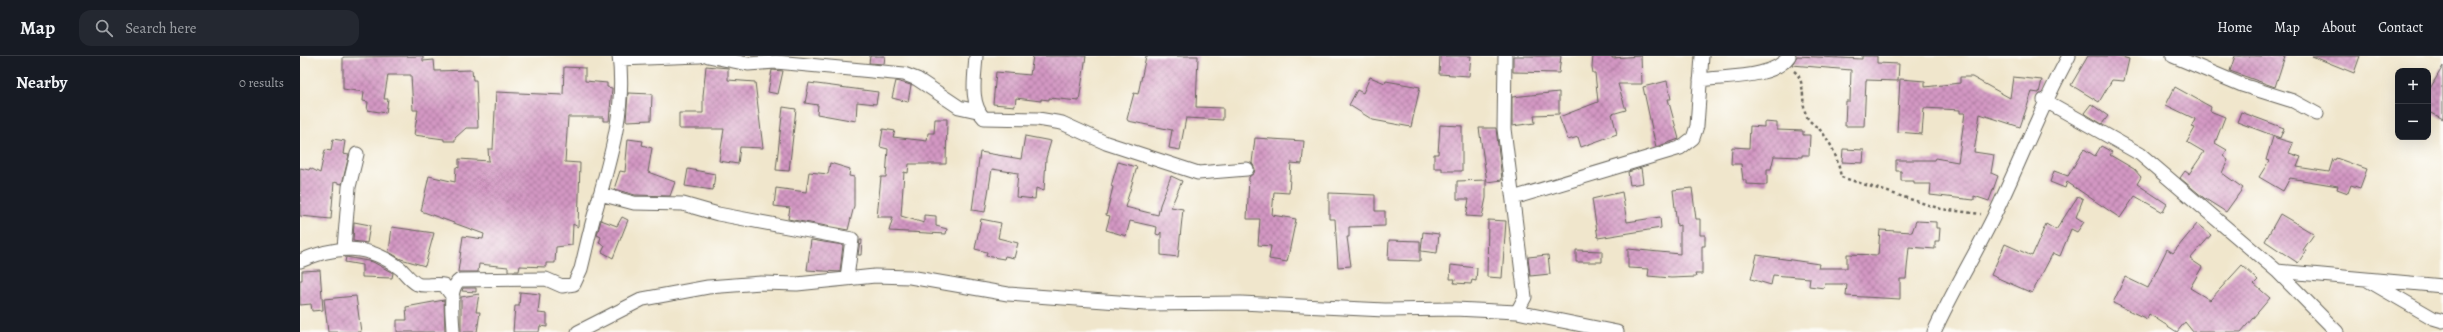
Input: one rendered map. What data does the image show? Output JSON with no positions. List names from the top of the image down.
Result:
{
  "page": {
    "header": "Map",
    "search": "Search here",
    "nav": [
      "Home",
      "Map",
      "About",
      "Contact"
    ],
    "heading": ["Nearby", "0 results"],
    "map_buttons": ["+", "−"]
  }
}
